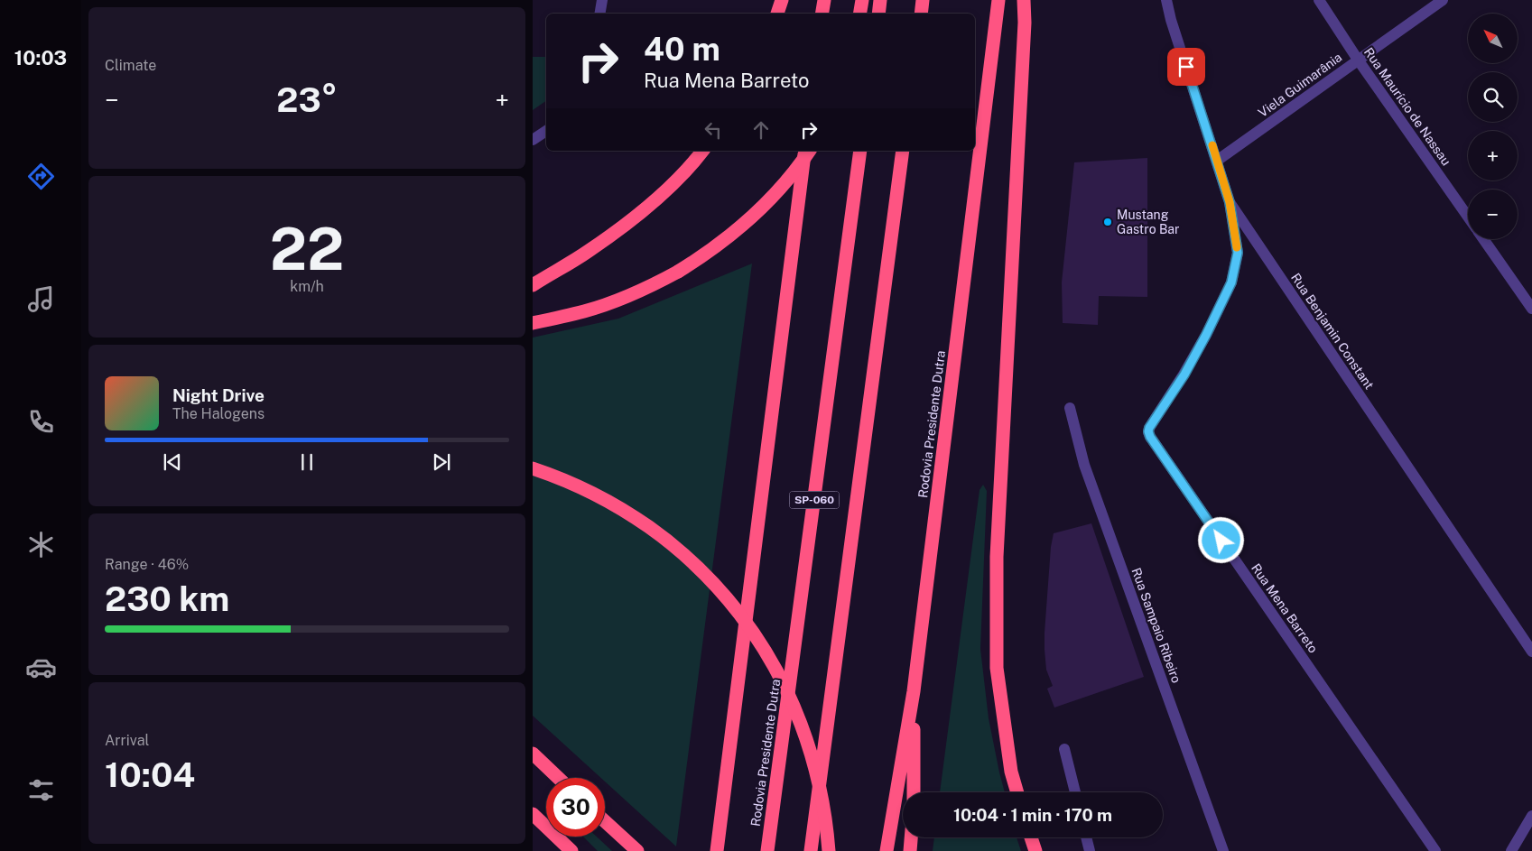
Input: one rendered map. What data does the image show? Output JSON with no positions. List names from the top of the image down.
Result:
{
  "streets": {
    "highway": ["Rodovia Presidente Dutra", "SP-060"],
    "street": [
      "Viela Guimarânia",
      "Rua Maurício de Nassau",
      "Rua Benjamin Constant",
      "Rua Mena Barreto",
      "Rua Sampaio Ribeiro"
    ]
  },
  "crossings": [
    ["Viela Guimarânia", "Rua Maurício de Nassau"],
    ["Viela Guimarânia", "Rua Benjamin Constant"],
    ["Rua Benjamin Constant", "Rua Mena Barreto"]
  ],
  "places": ["Mustang Gastro Bar"],
  "north": "top left",
  "page": {
    "tabs": "10:03",
    "tile": [
      "Climate",
      ["22", "km/h"],
      ["Range · 46%", "230 km"],
      ["Arrival", "10:04"]
    ],
    "map_buttons": ["+", "−"],
    "turn": ["40 m", "Rua Mena Barreto"],
    "heat": ["−", "23°", "+"],
    "song": ["Night Drive", "The Halogens"],
    "limit": "30",
    "trip": "10:04 · 1 min · 170 m"
  }
}
